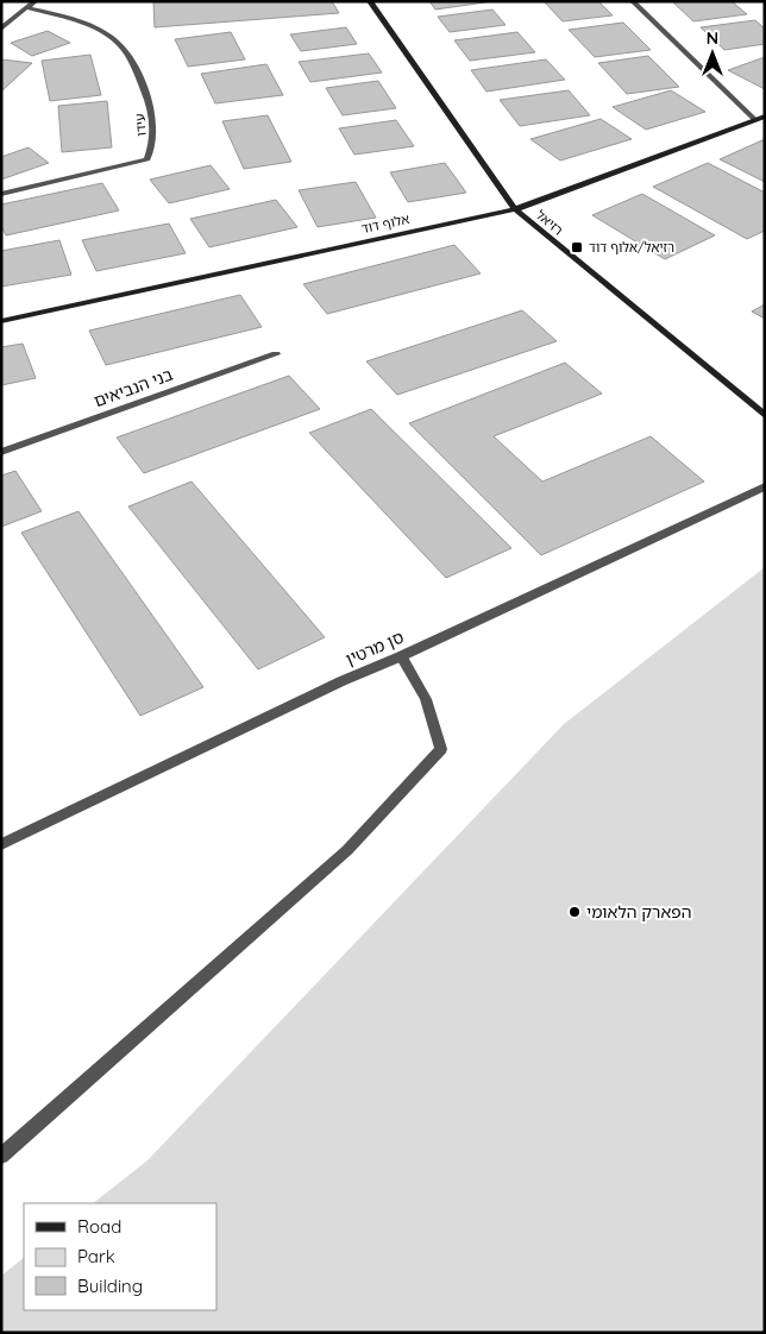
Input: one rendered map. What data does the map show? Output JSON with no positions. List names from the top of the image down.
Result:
{
  "streets": {
    "street": [
      "עידו",
      "רזיאל",
      "אלוף דוד",
      "בני הנביאים",
      "סן מרטין"
    ]
  },
  "crossings": [
    ["רזיאל", "אלוף דוד"]
  ],
  "places": {
    "transit": ["רזיאל/אלוף דוד"],
    "other": ["הפארק הלאומי"]
  },
  "legend": ["Road", "Park", "Building"],
  "north": "top"
}
